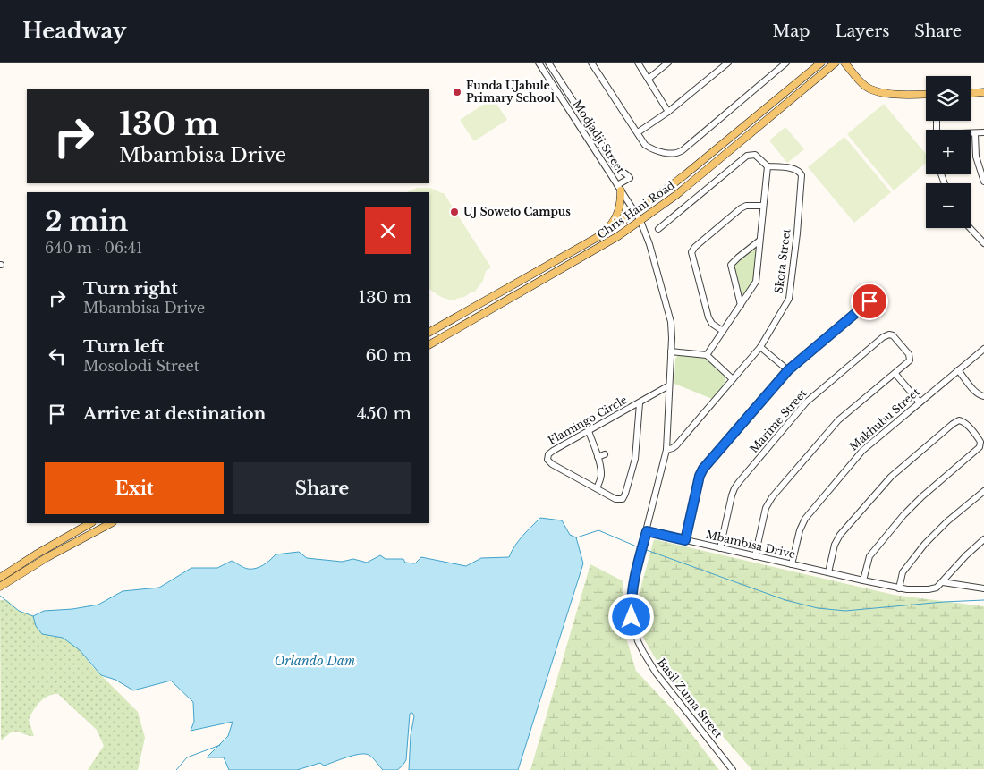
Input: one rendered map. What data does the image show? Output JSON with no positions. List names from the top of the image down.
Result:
{
  "streets": {
    "main road": ["Chris Hani Road"],
    "street": [
      "Modjadji Street",
      "Skota Street",
      "Makhubu Street",
      "Flamingo Circle",
      "Marime Street",
      "Mbambisa Drive",
      "Basil Zuma Street"
    ]
  },
  "crossings": [
    ["Modjadji Street", "Chris Hani Road"],
    ["Makhubu Street", "Mbambisa Drive"],
    ["Marime Street", "Mbambisa Drive"],
    ["Mbambisa Drive", "Basil Zuma Street"]
  ],
  "water": ["Orlando Dam"],
  "places": ["Funda UJabule Primary School", "UJ Soweto Campus"],
  "page": {
    "header": "Headway",
    "nav": ["Map", "Layers", "Share"],
    "map_buttons": ["+", "−"],
    "turn": ["130 m", "Mbambisa Drive"],
    "heading": ["2 min", "640 m · 06:41"],
    "list": [
      {
        "name": "Turn right",
        "note": "Mbambisa Drive",
        "value": "130 m"
      },
      {
        "name": "Turn left",
        "note": "Mosolodi Street",
        "value": "60 m"
      },
      {
        "name": "Arrive at destination",
        "value": "450 m"
      }
    ],
    "buttons": ["Exit", "Share"]
  }
}
